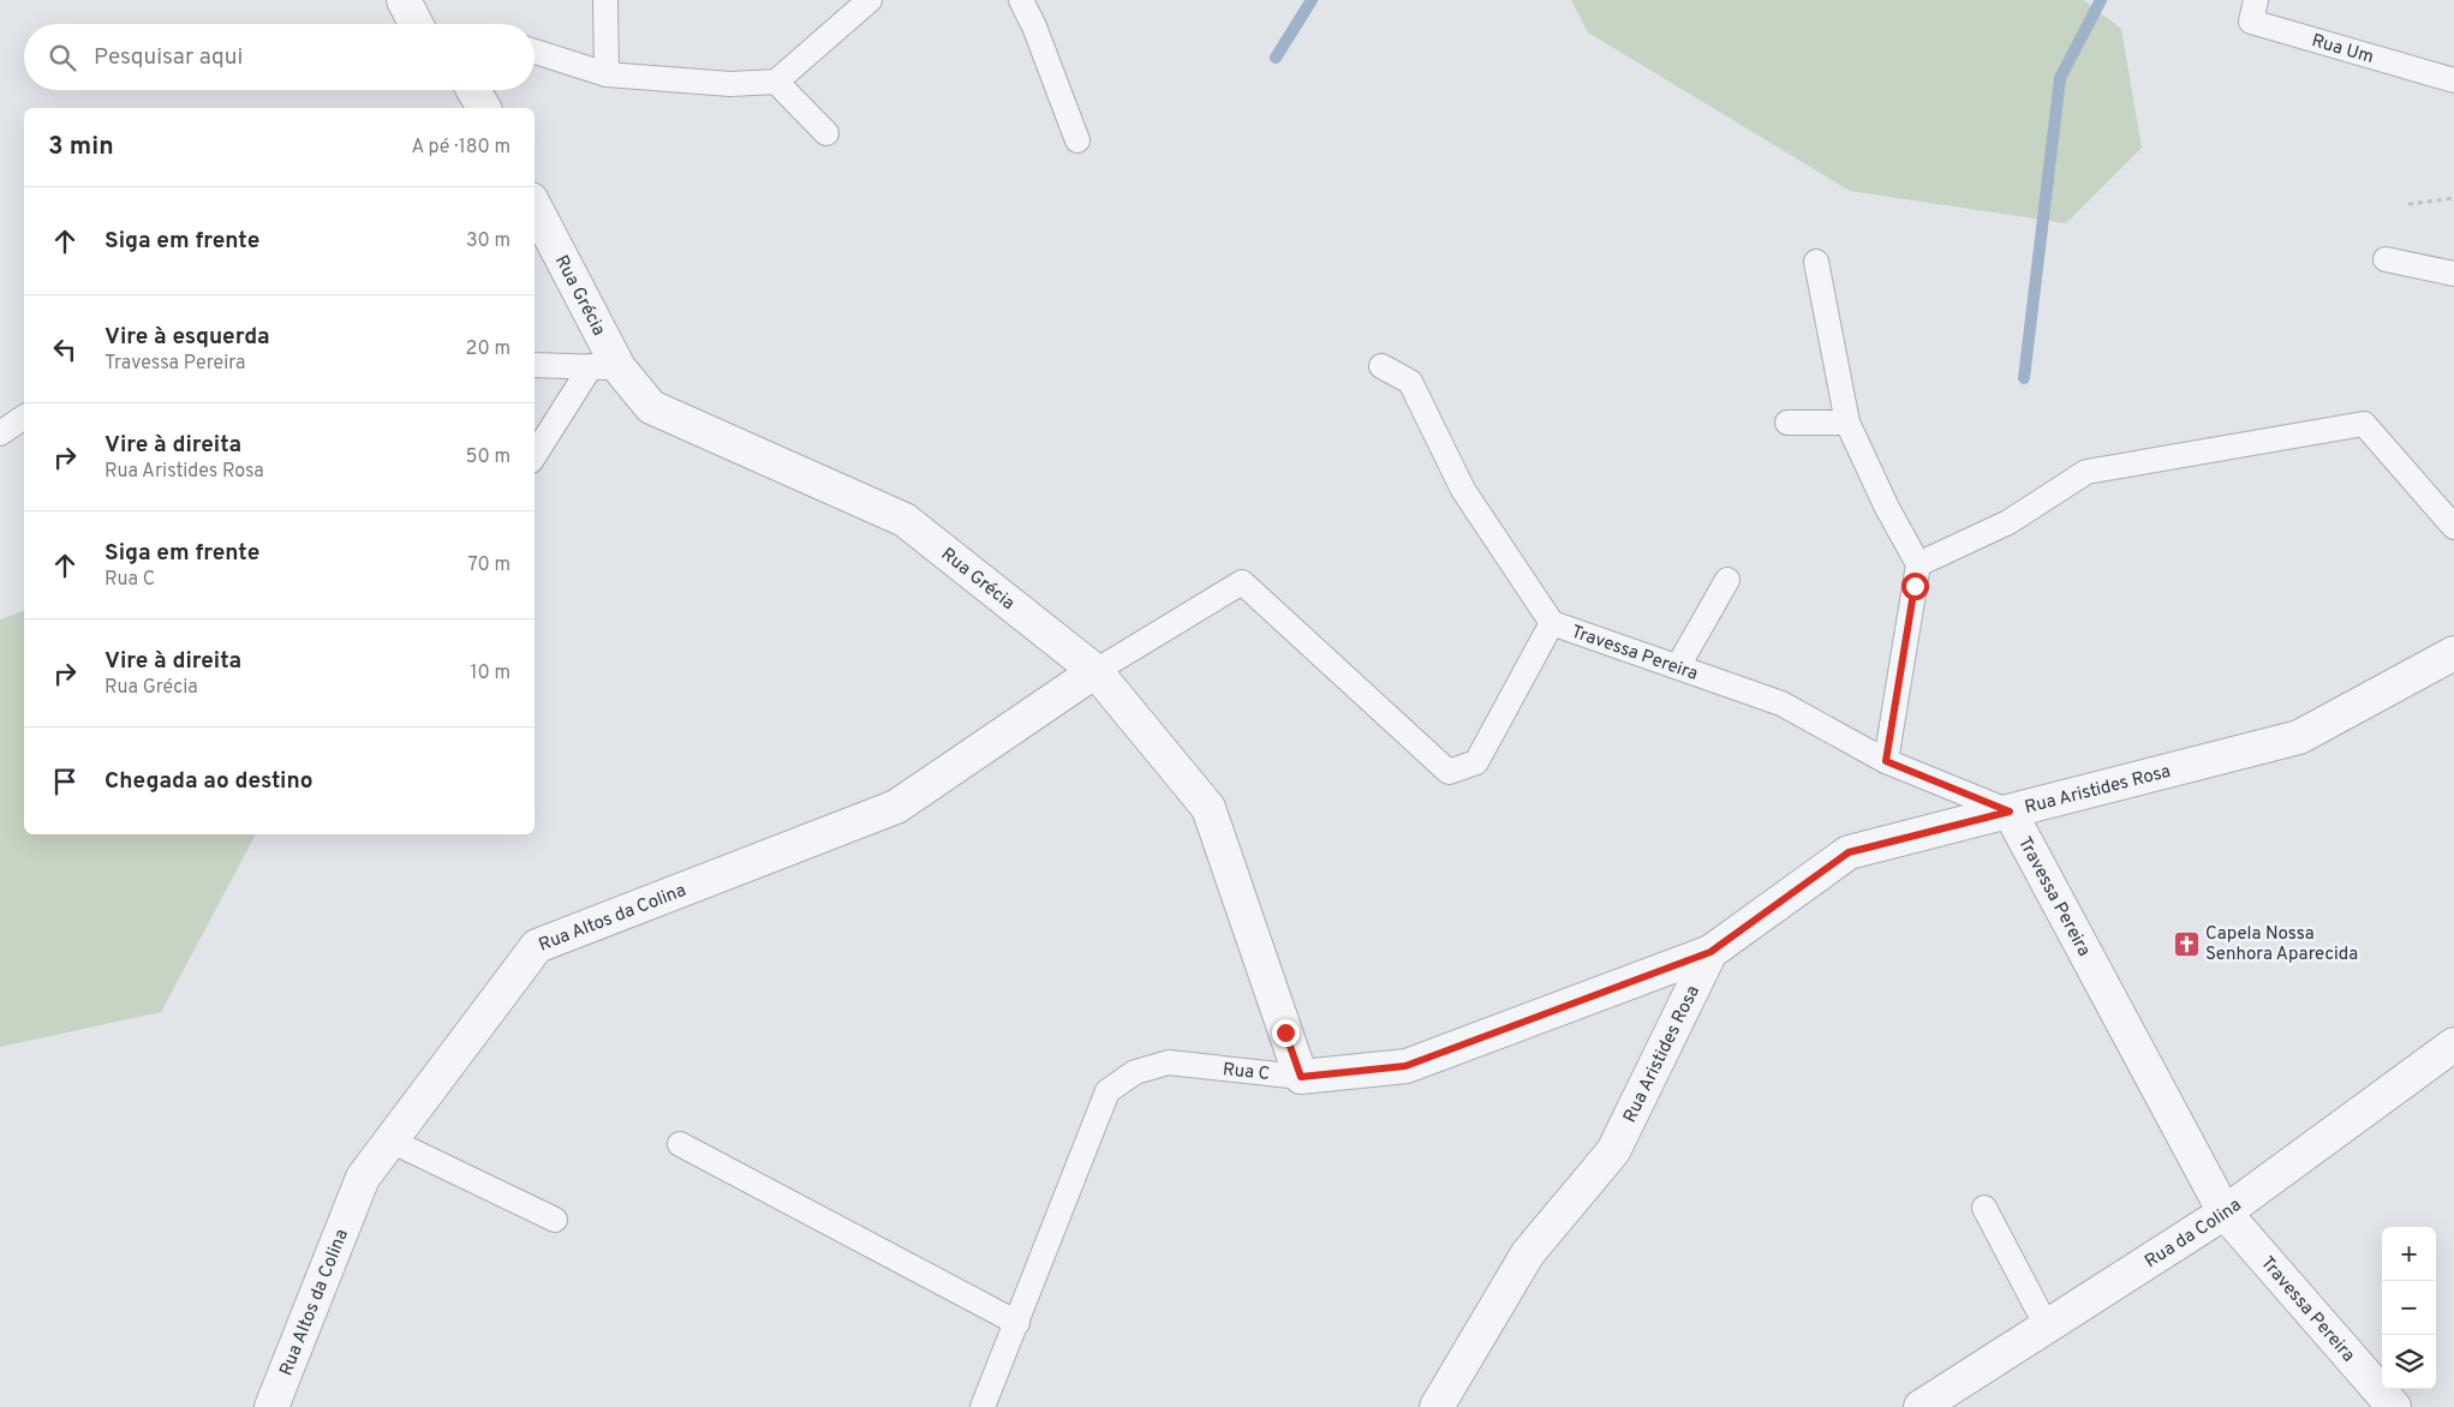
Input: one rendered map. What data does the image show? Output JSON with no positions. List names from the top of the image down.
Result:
{
  "streets": {
    "street": [
      "Rua Grécia",
      "Travessa Pereira",
      "Rua Aristides Rosa",
      "Rua Altos da Colina",
      "Rua C",
      "Rua da Colina"
    ],
    "lane": ["Rua Um"]
  },
  "crossings": [
    ["Rua Grécia", "Rua Altos da Colina"],
    ["Rua Grécia", "Rua C"],
    ["Travessa Pereira", "Rua Aristides Rosa"],
    ["Travessa Pereira", "Rua da Colina"],
    ["Rua Aristides Rosa", "Rua C"]
  ],
  "places": {
    "church": ["Capela Nossa Senhora Aparecida"]
  },
  "page": {
    "search": "Pesquisar aqui",
    "heading": ["3 min", "A pé · 180 m"],
    "list": [
      ["Siga em frente", "30 m"],
      ["Vire à esquerda", "Travessa Pereira", "20 m"],
      ["Vire à direita", "Rua Aristides Rosa", "50 m"],
      ["Siga em frente", "Rua C", "70 m"],
      ["Vire à direita", "Rua Grécia", "10 m"],
      "Chegada ao destino"
    ],
    "map_buttons": ["+", "−"]
  }
}
